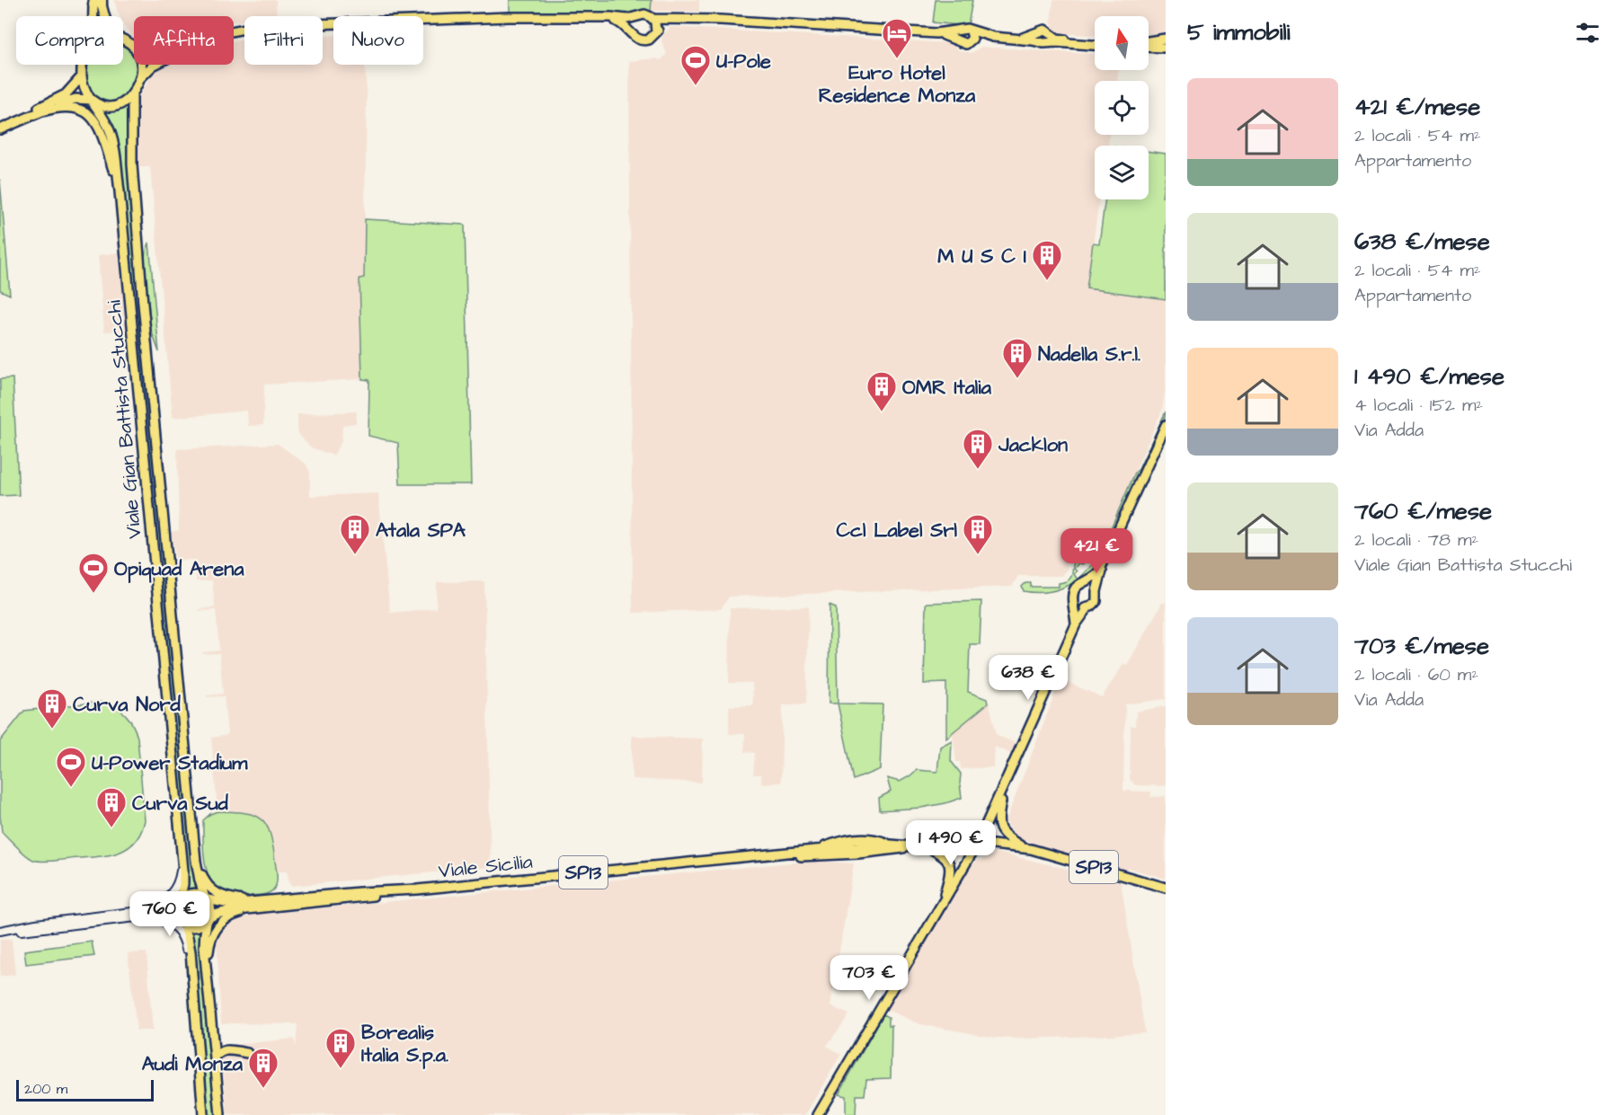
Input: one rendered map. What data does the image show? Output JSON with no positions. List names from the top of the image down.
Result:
{
  "streets": {
    "main road": ["Viale Gian Battista Stucchi", "Viale Sicilia", "SP13"]
  },
  "crossings": [
    ["Viale Gian Battista Stucchi", "Viale Sicilia"],
    ["Viale Sicilia", "SP13"]
  ],
  "places": {
    "hotel": ["Euro Hotel Residence Monza"],
    "sports": ["U-Pole", "Opiquad Arena", "U-Power Stadium"],
    "building": [
      "M U S C I",
      "Nadella S.r.l.",
      "OMR Italia",
      "Jacklon",
      "Atala SPA",
      "Ccl Label Srl",
      "Curva Nord",
      "Curva Sud",
      "Borealis Italia S.p.a.",
      "Audi Monza"
    ]
  },
  "scale_bar": "200 m",
  "north": "top",
  "page": {
    "heading": "5 immobili",
    "chip": [
      "Compra",
      "Affitta",
      "Filtri",
      "Nuovo"
    ],
    "list": [
      {
        "name": "421 €/mese",
        "note": "2 locali · 54 m² · Appartamento"
      },
      {
        "name": "638 €/mese",
        "note": "2 locali · 54 m² · Appartamento"
      },
      {
        "name": "1 490 €/mese",
        "note": "4 locali · 152 m² · Via Adda"
      },
      {
        "name": "760 €/mese",
        "note": "2 locali · 78 m² · Viale Gian Battista Stucchi"
      },
      {
        "name": "703 €/mese",
        "note": "2 locali · 60 m² · Via Adda"
      }
    ],
    "price": [
      "421 €",
      "638 €",
      "1 490 €",
      "760 €",
      "703 €"
    ],
    "scale": "200 m"
  }
}
